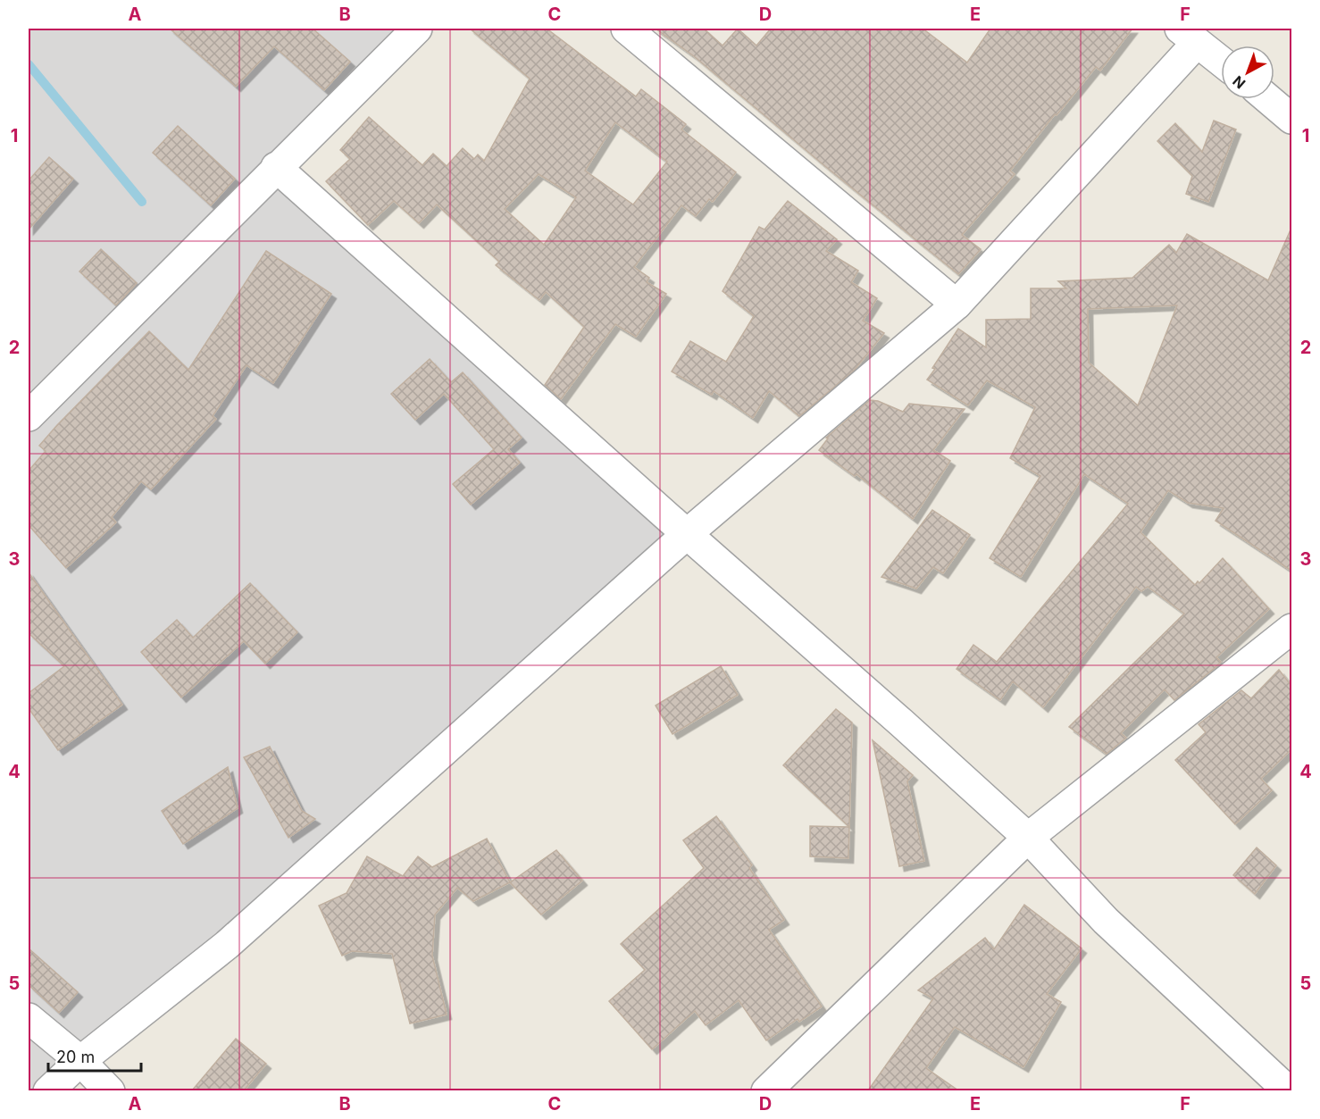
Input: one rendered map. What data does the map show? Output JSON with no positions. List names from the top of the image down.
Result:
{
  "scale_bar": "20 m",
  "north": "bottom left",
  "grid": {
    "columns": [
      "A",
      "B",
      "C",
      "D",
      "E",
      "F"
    ],
    "rows": [
      "1",
      "2",
      "3",
      "4",
      "5"
    ]
  }
}
